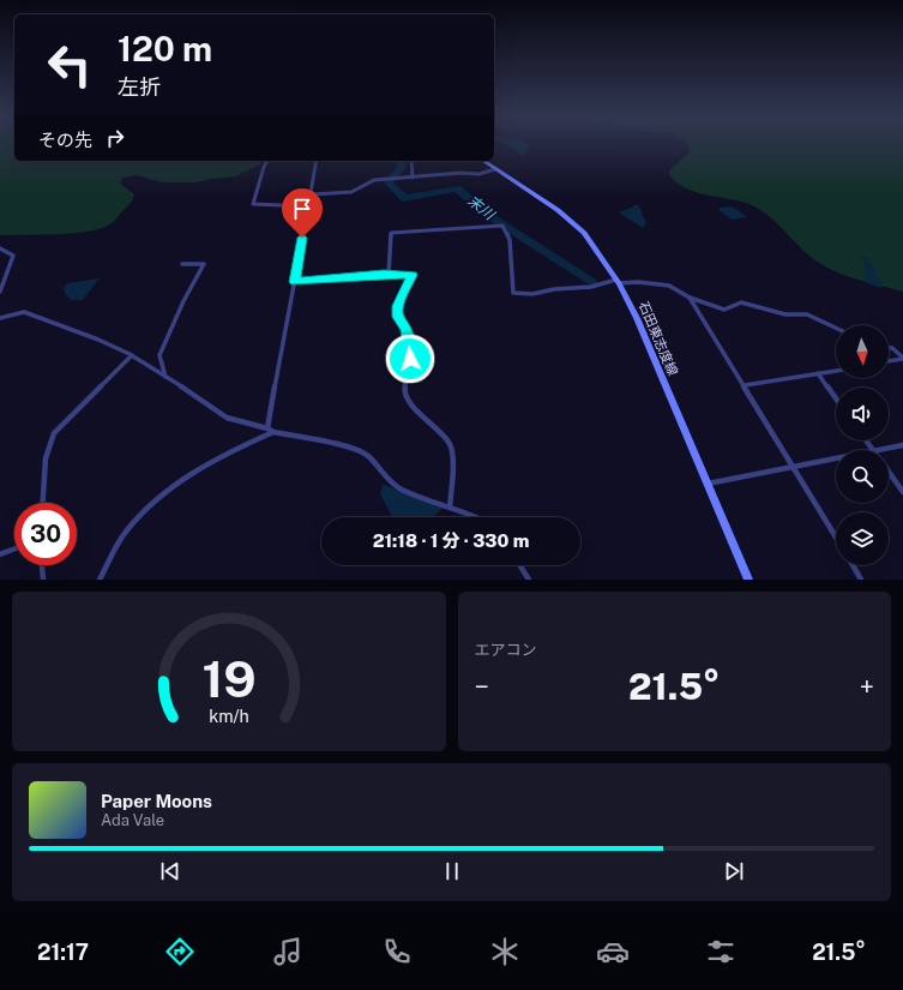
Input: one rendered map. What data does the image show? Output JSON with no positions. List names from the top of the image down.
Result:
{
  "streets": {
    "main road": ["石田東志度線"]
  },
  "water": ["末川"],
  "north": "bottom",
  "page": {
    "turn": ["120 m", "左折"],
    "then": "その先",
    "limit": "30",
    "trip": "21:18 · 1 分 · 330 m",
    "tile": "エアコン",
    "heat": ["−", "21.5°", "+"],
    "song": ["Paper Moons", "Ada Vale"],
    "tabs": ["21:17", "21.5°"],
    "gauge": ["19", "km/h"]
  }
}
